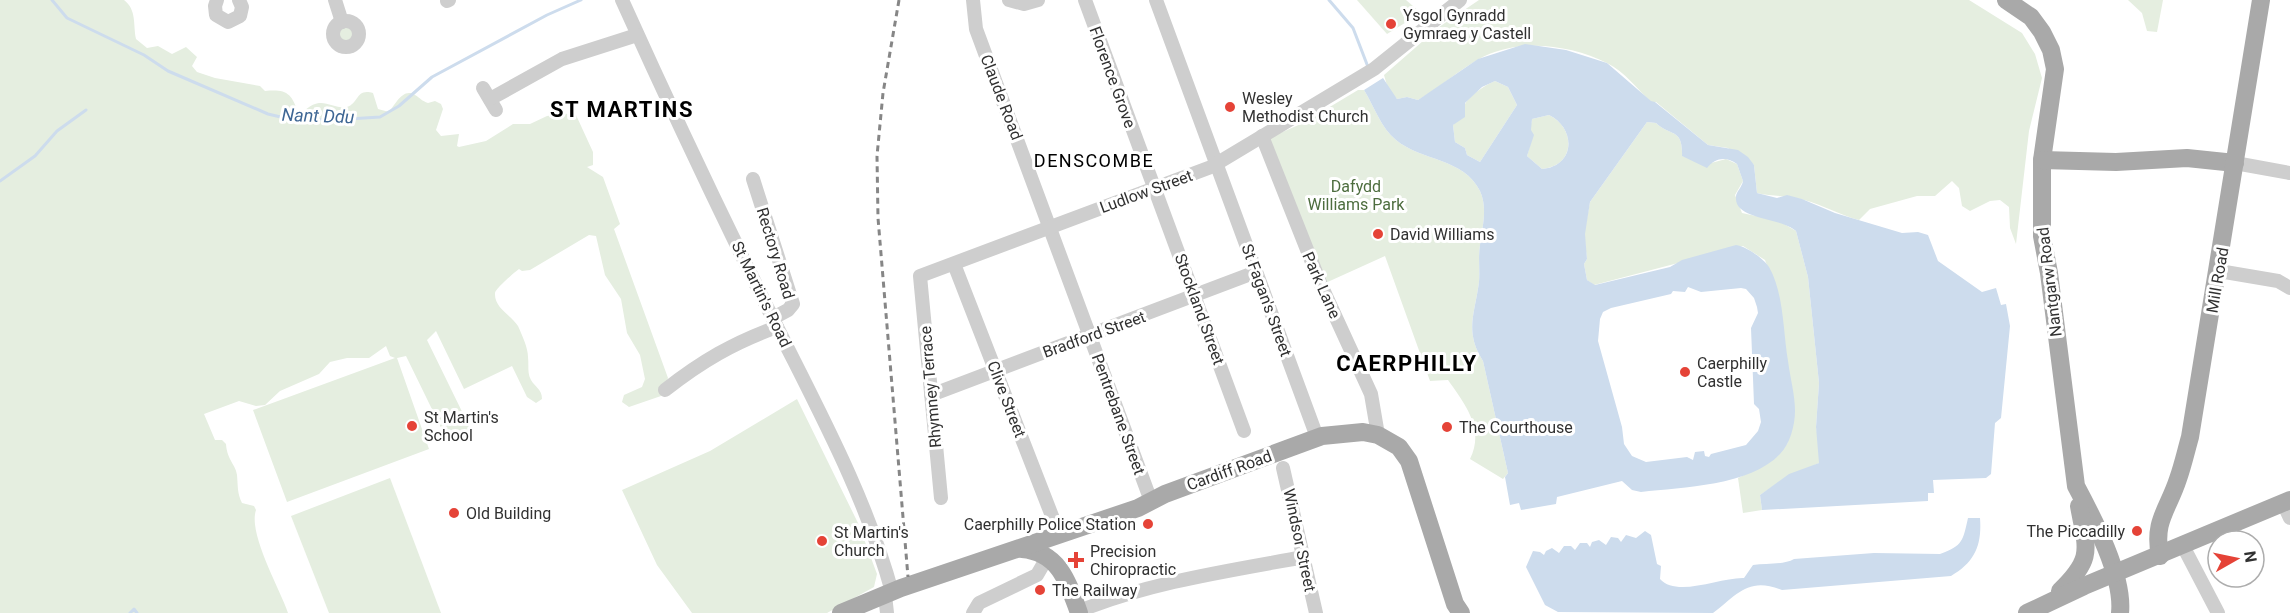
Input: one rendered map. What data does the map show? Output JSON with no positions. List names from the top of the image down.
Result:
{
  "streets": {
    "main road": ["Mill Road", "Nantgarw Road", "Cardiff Road"],
    "street": [
      "Florence Grove",
      "Claude Road",
      "Ludlow Street",
      "Rectory Road",
      "Park Lane",
      "St Martin's Road",
      "St Fagan's Street",
      "Stockland Street",
      "Bradford Street",
      "Rhymney Terrace",
      "Clive Street",
      "Pentrebane Street",
      "Windsor Street"
    ]
  },
  "crossings": [
    ["Florence Grove", "Ludlow Street"],
    ["Florence Grove", "Stockland Street"],
    ["Claude Road", "Ludlow Street"],
    ["Claude Road", "Pentrebane Street"],
    ["Ludlow Street", "Park Lane"],
    ["Ludlow Street", "St Fagan's Street"],
    ["Ludlow Street", "Stockland Street"],
    ["Ludlow Street", "Rhymney Terrace"],
    ["Ludlow Street", "Clive Street"],
    ["Ludlow Street", "Pentrebane Street"],
    ["Rectory Road", "St Martin's Road"],
    ["Park Lane", "Cardiff Road"],
    ["St Martin's Road", "Cardiff Road"],
    ["St Fagan's Street", "Bradford Street"],
    ["St Fagan's Street", "Cardiff Road"],
    ["Stockland Street", "Bradford Street"],
    ["Bradford Street", "Rhymney Terrace"],
    ["Bradford Street", "Clive Street"],
    ["Bradford Street", "Pentrebane Street"],
    ["Clive Street", "Cardiff Road"],
    ["Pentrebane Street", "Cardiff Road"]
  ],
  "districts": ["ST MARTINS", "DENSCOMBE", "CAERPHILLY"],
  "water": ["Nant Ddu"],
  "parks": ["Dafydd Williams Park"],
  "places": {
    "other": [
      "Ysgol Gynradd Gymraeg y Castell",
      "Wesley Methodist Church",
      "David Williams",
      "Caerphilly Castle",
      "St Martin's School",
      "The Courthouse",
      "Old Building",
      "Caerphilly Police Station",
      "The Piccadilly",
      "St Martin's Church",
      "The Railway"
    ],
    "health": ["Precision Chiropractic"]
  },
  "north": "right"
}
